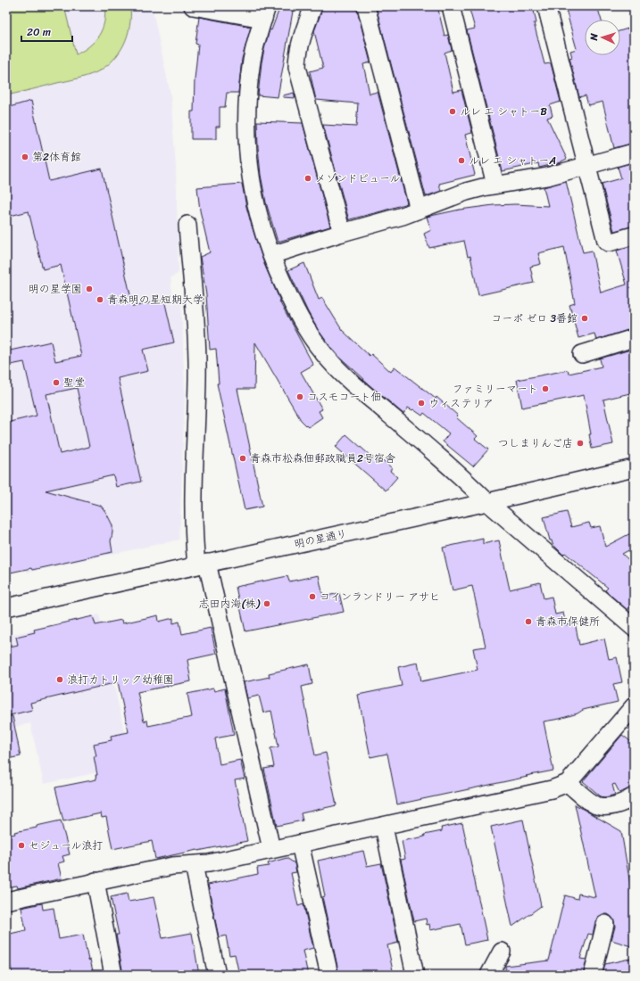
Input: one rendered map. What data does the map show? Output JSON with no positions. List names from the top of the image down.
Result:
{
  "streets": {
    "street": ["明の星通り"]
  },
  "places": [
    "ルレ エ シャトーB",
    "第2体育館",
    "ルレ エ シャトーA",
    "メゾンドピュール",
    "明の星学園",
    "青森明の星短期大学",
    "コーポ ゼロ 3番館",
    "聖堂",
    "ファミリーマート",
    "コスモコート佃",
    "ウィステリア",
    "つしまりんご店",
    "青森市松森佃郵政職員2号宿舎",
    "コインランドリー アサヒ",
    "志田内海(株)",
    "青森市保健所",
    "浪打カトリック幼稚園",
    "セジュール浪打"
  ],
  "scale_bar": "20 m",
  "north": "left"
}
